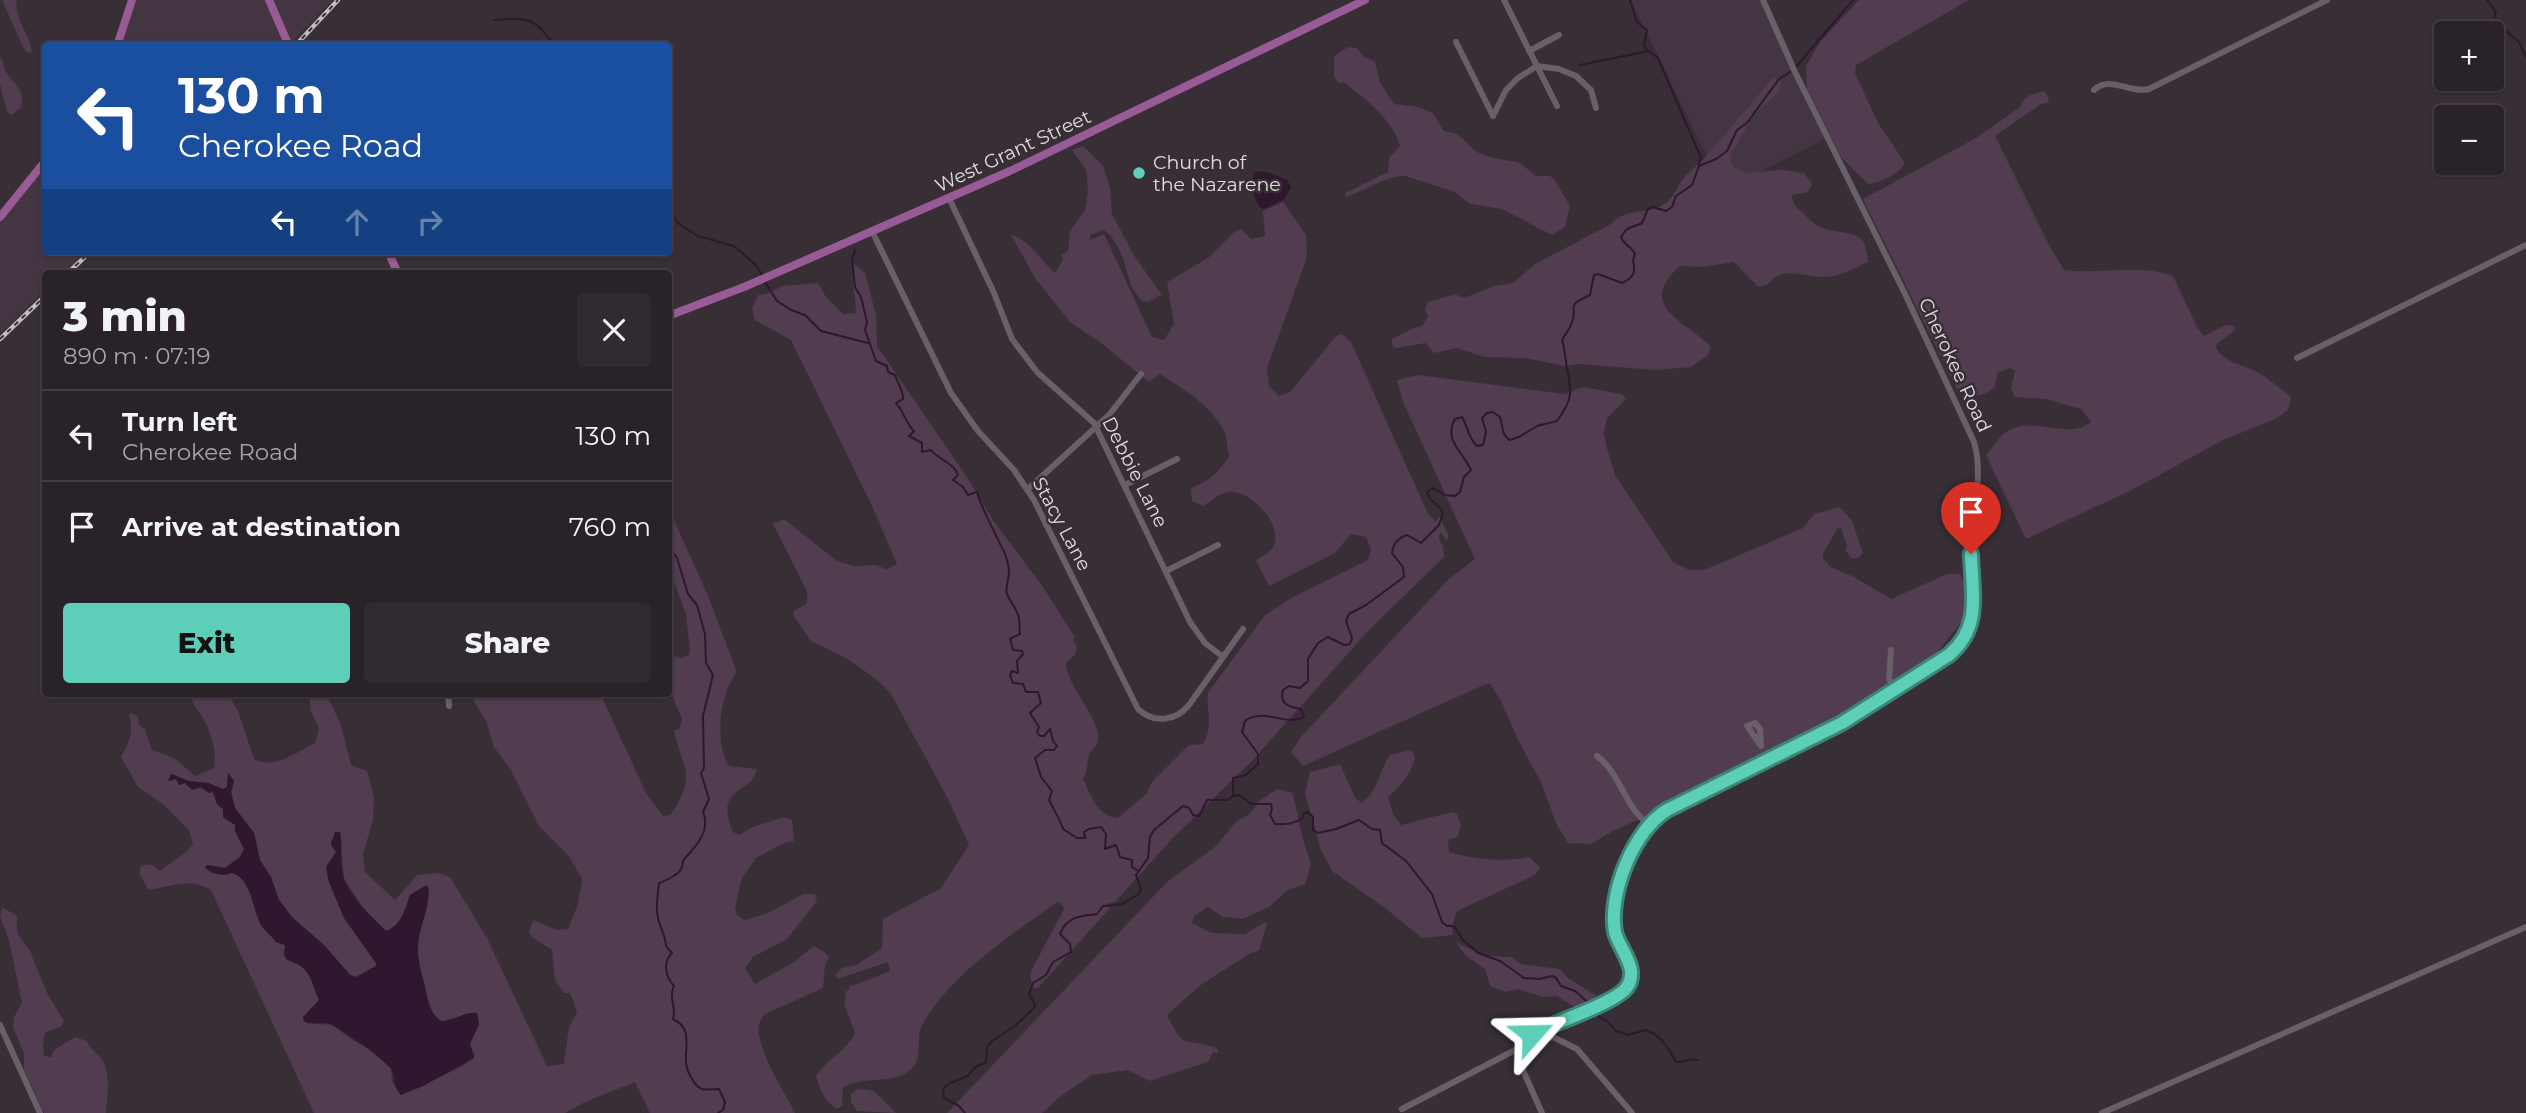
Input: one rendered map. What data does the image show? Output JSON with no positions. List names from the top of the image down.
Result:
{
  "streets": {
    "main road": ["West Grant Street"],
    "street": ["Cherokee Road", "Debbie Lane", "Stacy Lane"]
  },
  "crossings": [
    ["West Grant Street", "Debbie Lane"],
    ["West Grant Street", "Stacy Lane"],
    ["Debbie Lane", "Stacy Lane"]
  ],
  "places": ["Church of the Nazarene"],
  "page": {
    "map_buttons": ["+", "−"],
    "turn": ["130 m", "Cherokee Road"],
    "heading": ["3 min", "890 m · 07:19"],
    "list": [
      {
        "name": "Turn left",
        "note": "Cherokee Road",
        "value": "130 m"
      },
      {
        "name": "Arrive at destination",
        "value": "760 m"
      }
    ],
    "buttons": ["Exit", "Share"]
  }
}
